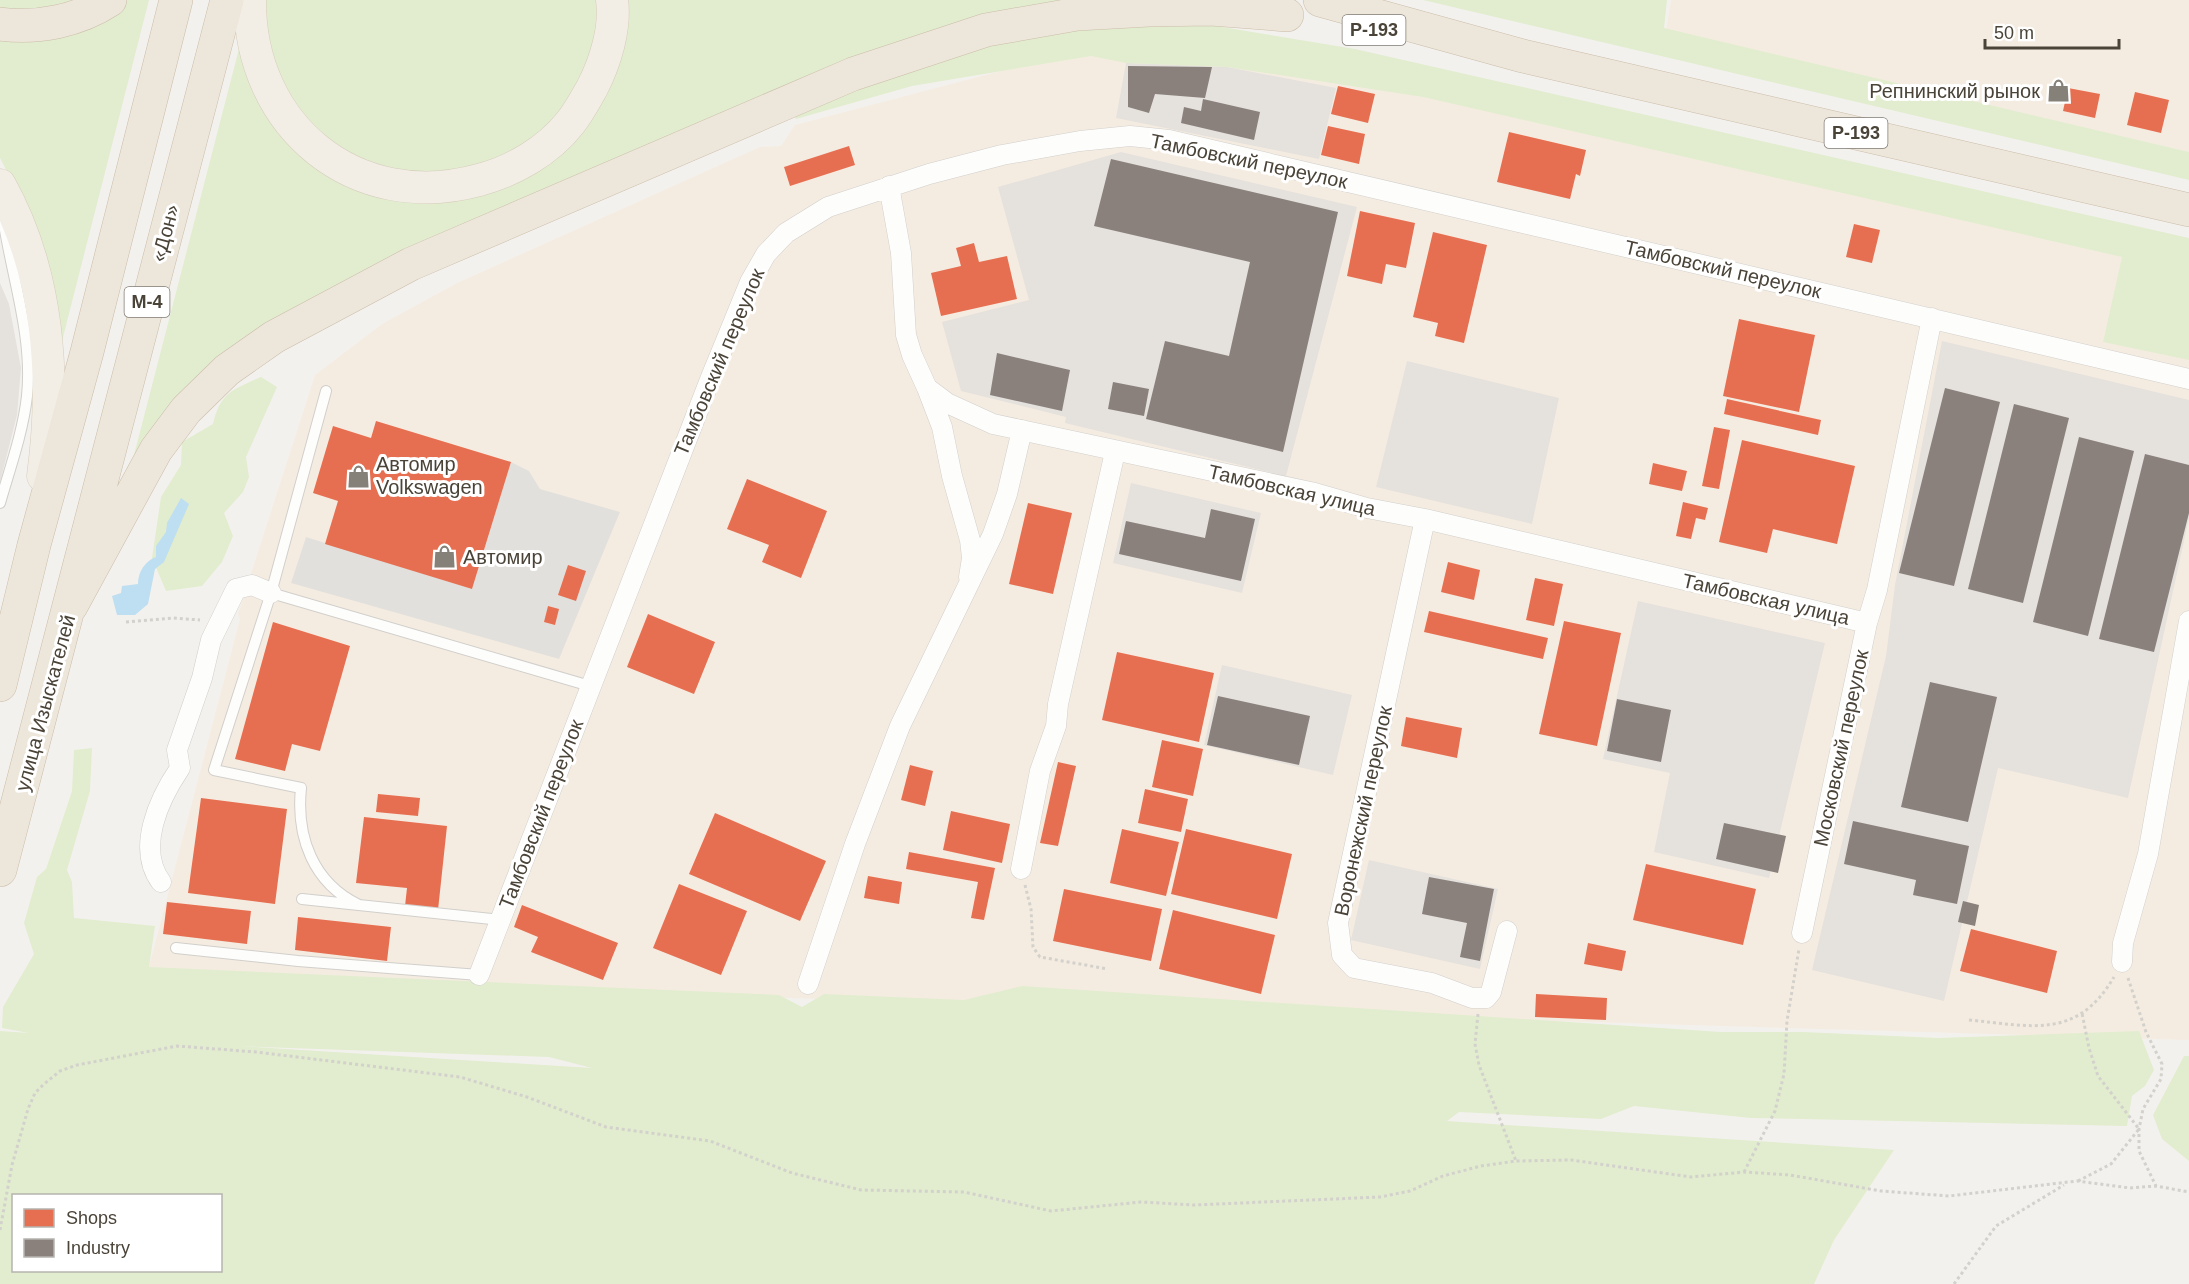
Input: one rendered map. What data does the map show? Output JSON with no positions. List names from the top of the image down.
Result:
{
  "streets": {
    "highway": [
      "Р-193",
      "«Дон»",
      "М-4",
      "улица Изыскателей"
    ],
    "street": [
      "Тамбовский переулок",
      "Тамбовская улица",
      "Московский переулок",
      "Воронежский переулок"
    ]
  },
  "crossings": [
    ["Тамбовский переулок", "Московский переулок"],
    ["«Дон»", "улица Изыскателей"],
    ["Тамбовская улица", "Московский переулок"],
    ["Тамбовская улица", "Воронежский переулок"]
  ],
  "places": {
    "shop": ["Репнинский рынок", "Автомир Volkswagen", "Автомир"]
  },
  "legend": ["Shops", "Industry"],
  "scale_bar": "50 m"
}
